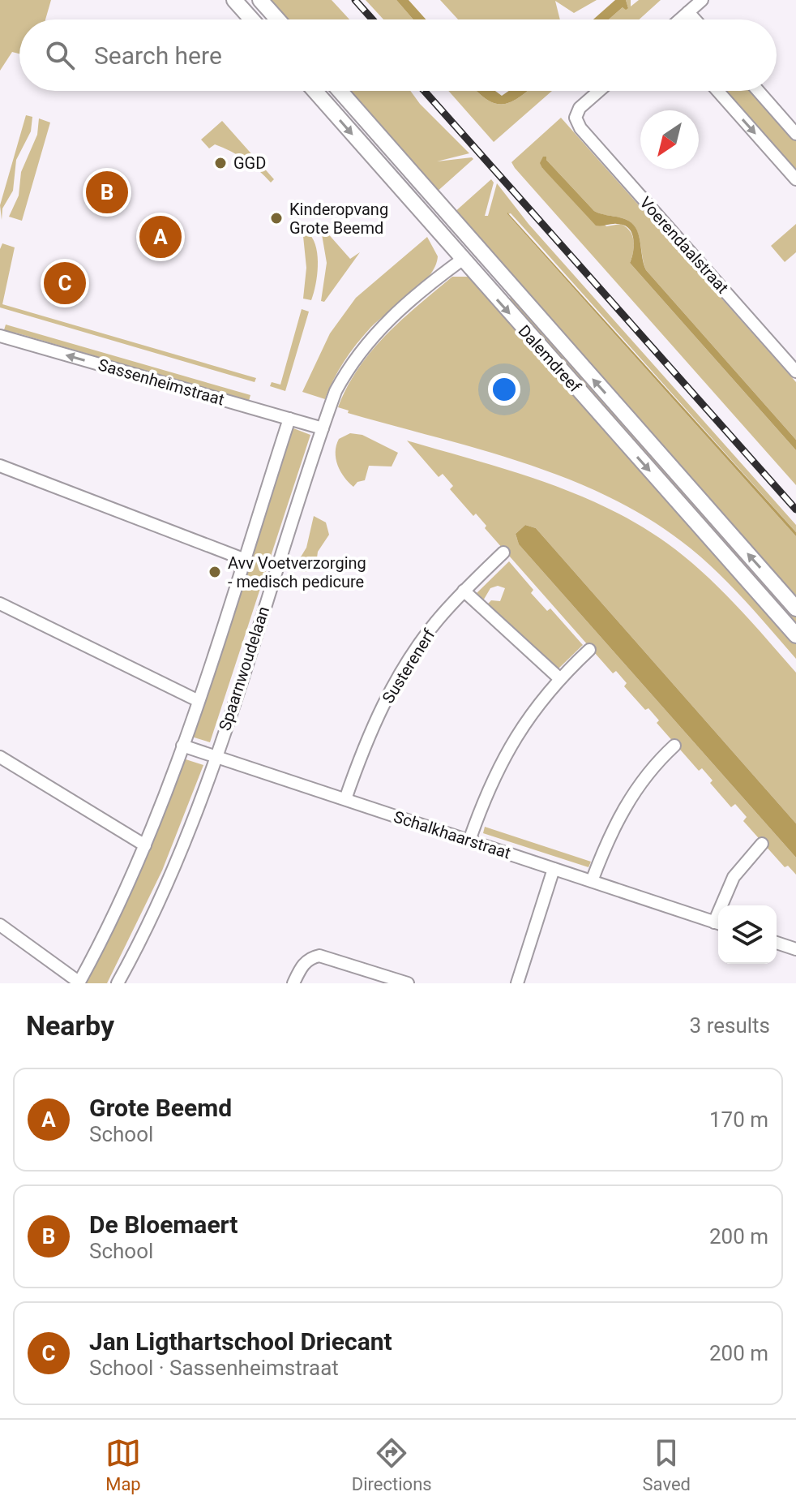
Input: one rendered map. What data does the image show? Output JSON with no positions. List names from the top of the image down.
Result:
{
  "streets": {
    "street": [
      "Voerendaalstraat",
      "Dalemdreef",
      "Sassenheimstraat",
      "Susterenerf",
      "Spaarnwoudelaan",
      "Schalkhaarstraat"
    ]
  },
  "crossings": [
    ["Dalemdreef", "Spaarnwoudelaan"],
    ["Sassenheimstraat", "Spaarnwoudelaan"],
    ["Susterenerf", "Schalkhaarstraat"],
    ["Spaarnwoudelaan", "Schalkhaarstraat"]
  ],
  "one_way": ["Sassenheimstraat"],
  "places": ["GGD", "Kinderopvang Grote Beemd", "Avv Voetverzorging - medisch pedicure"],
  "north": "bottom left",
  "page": {
    "search": "Search here",
    "pins": ["B", "A", "C"],
    "heading": ["Nearby", "3 results"],
    "list": [
      {
        "mark": "A",
        "name": "Grote Beemd",
        "note": "School",
        "value": "170 m"
      },
      {
        "mark": "B",
        "name": "De Bloemaert",
        "note": "School",
        "value": "200 m"
      },
      {
        "mark": "C",
        "name": "Jan Ligthartschool Driecant",
        "note": "School · Sassenheimstraat",
        "value": "200 m"
      }
    ],
    "nav": ["Map", "Directions", "Saved"]
  }
}
